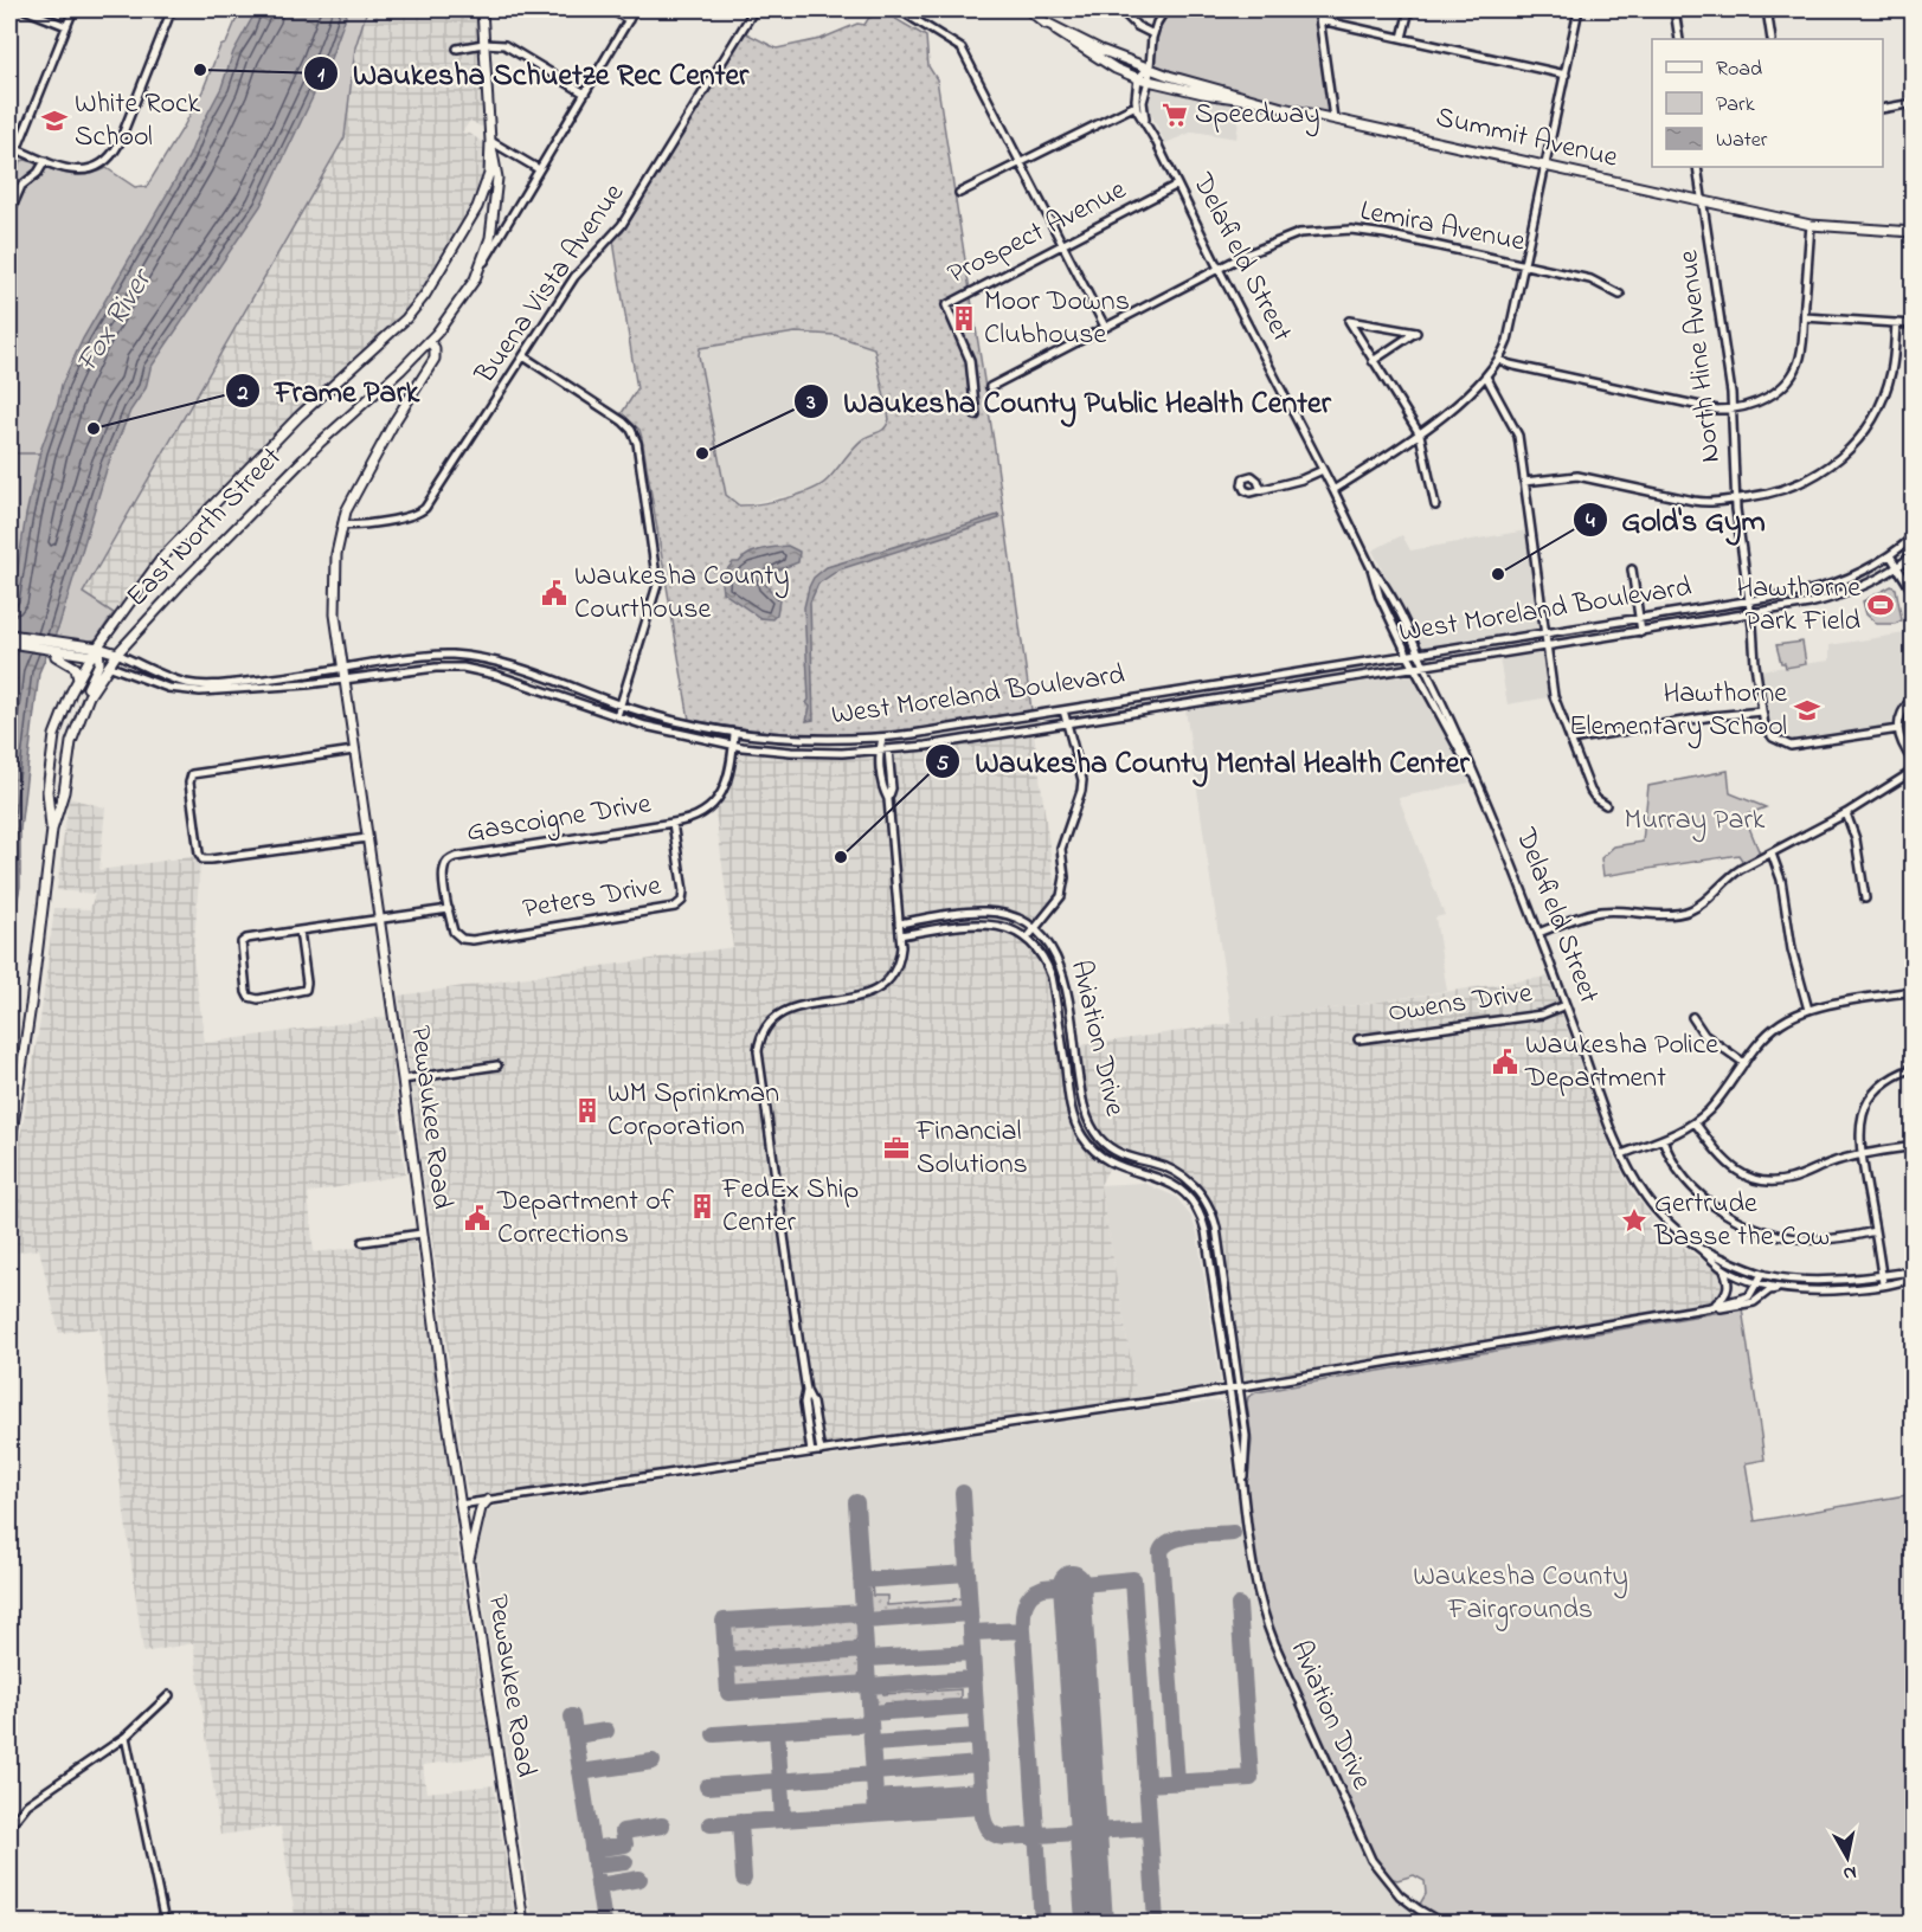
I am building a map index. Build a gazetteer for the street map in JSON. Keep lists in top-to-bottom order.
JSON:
{
  "streets": {
    "main road": [
      "Summit Avenue",
      "East North Street",
      "West Moreland Boulevard",
      "Pewaukee Road"
    ],
    "street": [
      "Lemira Avenue",
      "Prospect Avenue",
      "Delafield Street",
      "Buena Vista Avenue",
      "North Hine Avenue",
      "Gascoigne Drive",
      "Peters Drive",
      "Owens Drive",
      "Aviation Drive"
    ]
  },
  "crossings": [
    ["Summit Avenue", "Delafield Street"],
    ["Summit Avenue", "North Hine Avenue"],
    ["Lemira Avenue", "Delafield Street"],
    ["Prospect Avenue", "Delafield Street"],
    ["Delafield Street", "West Moreland Boulevard"],
    ["Delafield Street", "Owens Drive"],
    ["Buena Vista Avenue", "Pewaukee Road"],
    ["North Hine Avenue", "West Moreland Boulevard"],
    ["East North Street", "West Moreland Boulevard"],
    ["East North Street", "Pewaukee Road"],
    ["West Moreland Boulevard", "Gascoigne Drive"],
    ["West Moreland Boulevard", "Pewaukee Road"],
    ["Gascoigne Drive", "Peters Drive"]
  ],
  "water": ["Fox River"],
  "parks": ["Murray Park", "Waukesha County Fairgrounds"],
  "places": {
    "other": [
      "Waukesha Schuetze Rec Center",
      "Frame Park",
      "Waukesha County Public Health Center",
      "Gold's Gym",
      "Waukesha County Mental Health Center"
    ],
    "supermarket": ["Speedway"],
    "school or university": ["White Rock School", "Hawthorne Elementary School"],
    "building": ["Moor Downs Clubhouse", "WM Sprinkman Corporation", "FedEx Ship Center"],
    "public building": ["Waukesha County Courthouse", "Waukesha Police Department", "Department of Corrections"],
    "sports": ["Hawthorne Park Field"],
    "office": ["Financial Solutions"],
    "place": ["Gertrude Basse the Cow"]
  },
  "legend": ["Road", "Park", "Water"],
  "north": "bottom"
}
